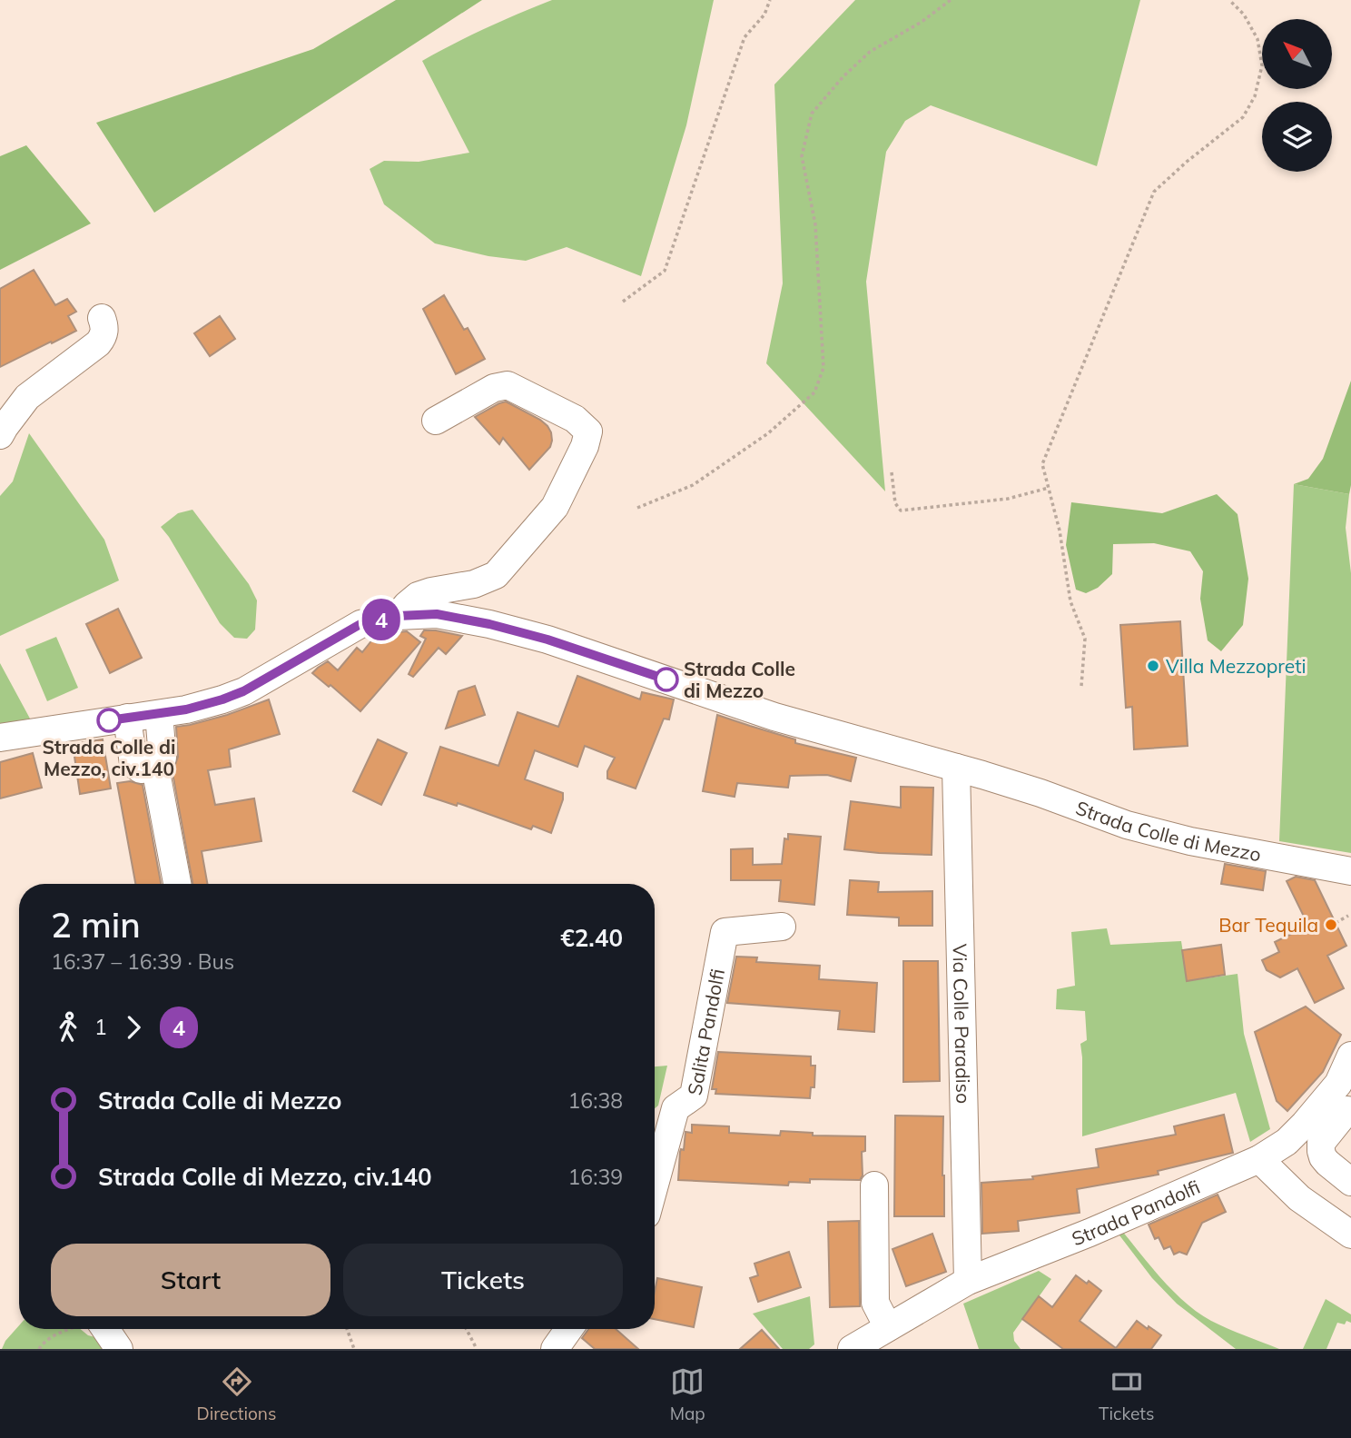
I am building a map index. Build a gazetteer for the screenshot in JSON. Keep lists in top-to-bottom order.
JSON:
{
  "streets": {
    "street": [
      "Strada Colle di Mezzo",
      "Via Colle Paradiso",
      "Salita Pandolfi",
      "Strada Pandolfi"
    ]
  },
  "crossings": [
    ["Strada Colle di Mezzo", "Via Colle Paradiso"],
    ["Via Colle Paradiso", "Strada Pandolfi"]
  ],
  "places": [
    "Villa Mezzopreti",
    "Strada Colle di Mezzo",
    "Strada Colle di Mezzo, civ.140",
    "Bar Tequila"
  ],
  "lines": ["bus line 4"],
  "north": "top left",
  "page": {
    "on_map": "4",
    "heading": ["2 min", "16:37 – 16:39 · Bus", "€2.40"],
    "legs": ["1", "4"],
    "list": [
      {
        "name": "Strada Colle di Mezzo",
        "value": "16:38"
      },
      {
        "name": "Strada Colle di Mezzo, civ.140",
        "value": "16:39"
      }
    ],
    "buttons": ["Start", "Tickets"],
    "tabs": ["Directions", "Map", "Tickets"]
  }
}
